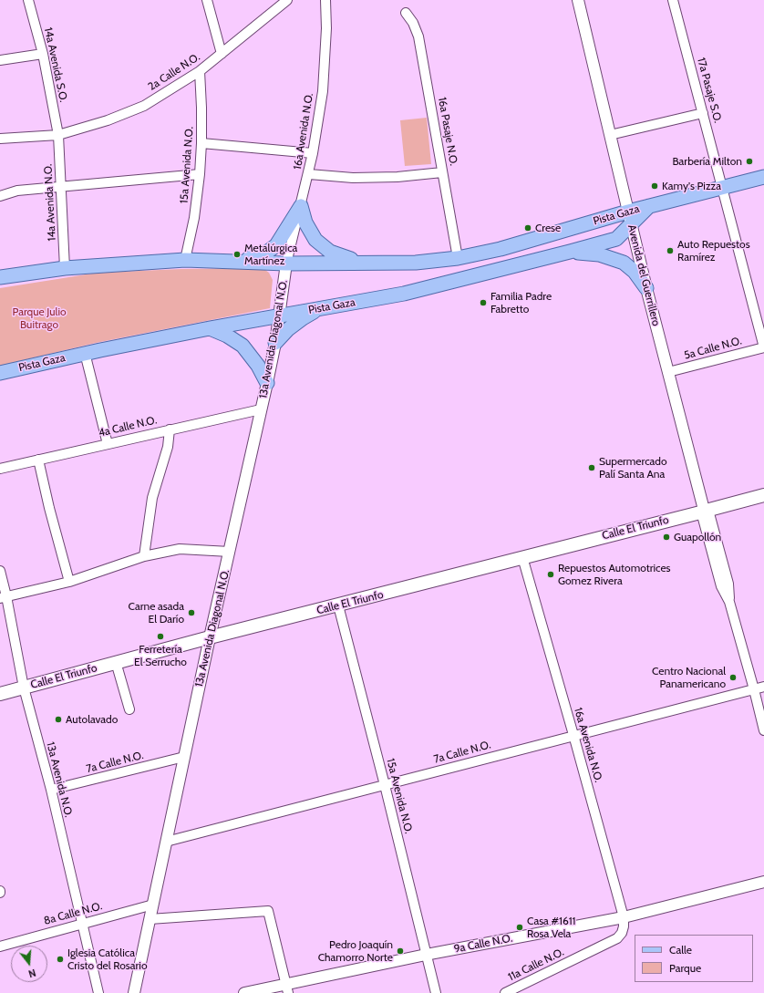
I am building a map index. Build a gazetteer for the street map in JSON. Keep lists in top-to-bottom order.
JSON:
{
  "streets": {
    "main road": ["Pista Gaza", "Calle El Triunfo"],
    "street": [
      "14a Avenida S.O.",
      "2a Calle N.O.",
      "17a Pasaje S.O.",
      "16a Avenida N.O.",
      "16a Pasaje N.O.",
      "15a Avenida N.O.",
      "14a Avenida N.O.",
      "Avenida del Guerrillero",
      "13a Avenida Diagonal N.O.",
      "5a Calle N.O.",
      "4a Calle N.O.",
      "7a Calle N.O.",
      "13a Avenida N.O.",
      "8a Calle N.O.",
      "9a Calle N.O.",
      "11a Calle N.O."
    ]
  },
  "crossings": [
    ["14a Avenida S.O.", "2a Calle N.O."],
    ["14a Avenida S.O.", "14a Avenida N.O."],
    ["2a Calle N.O.", "15a Avenida N.O."],
    ["2a Calle N.O.", "14a Avenida N.O."],
    ["17a Pasaje S.O.", "5a Calle N.O."],
    ["16a Avenida N.O.", "Pista Gaza"],
    ["16a Avenida N.O.", "13a Avenida Diagonal N.O."],
    ["16a Avenida N.O.", "Calle El Triunfo"],
    ["16a Avenida N.O.", "7a Calle N.O."],
    ["16a Avenida N.O.", "9a Calle N.O."],
    ["16a Avenida N.O.", "11a Calle N.O."],
    ["16a Pasaje N.O.", "Pista Gaza"],
    ["15a Avenida N.O.", "Pista Gaza"],
    ["15a Avenida N.O.", "Calle El Triunfo"],
    ["15a Avenida N.O.", "7a Calle N.O."],
    ["15a Avenida N.O.", "9a Calle N.O."],
    ["14a Avenida N.O.", "Pista Gaza"],
    ["Pista Gaza", "Avenida del Guerrillero"],
    ["Pista Gaza", "13a Avenida Diagonal N.O."],
    ["Avenida del Guerrillero", "5a Calle N.O."],
    ["Avenida del Guerrillero", "Calle El Triunfo"],
    ["Avenida del Guerrillero", "7a Calle N.O."],
    ["13a Avenida Diagonal N.O.", "4a Calle N.O."],
    ["13a Avenida Diagonal N.O.", "Calle El Triunfo"],
    ["13a Avenida Diagonal N.O.", "7a Calle N.O."],
    ["13a Avenida Diagonal N.O.", "8a Calle N.O."],
    ["Calle El Triunfo", "13a Avenida N.O."],
    ["7a Calle N.O.", "13a Avenida N.O."],
    ["13a Avenida N.O.", "8a Calle N.O."]
  ],
  "parks": ["Parque Julio Buitrago"],
  "places": [
    "Barbería Milton",
    "Kamy's Pizza",
    "Crese",
    "Auto Repuestos Ramírez",
    "Metalúrgica Martínez",
    "Familia Padre Fabretto",
    "Supermercado Palí Santa Ana",
    "Guapollón",
    "Repuestos Automotrices Gomez Rivera",
    "Carne asada El Darío",
    "Ferretería El Serrucho",
    "Centro Nacional Panamericano",
    "Autolavado",
    "Casa #1611 Rosa Vela",
    "Pedro Joaquín Chamorro Norte",
    "Iglesia Católica Cristo del Rosario"
  ],
  "legend": ["Calle", "Parque"],
  "north": "bottom"
}
